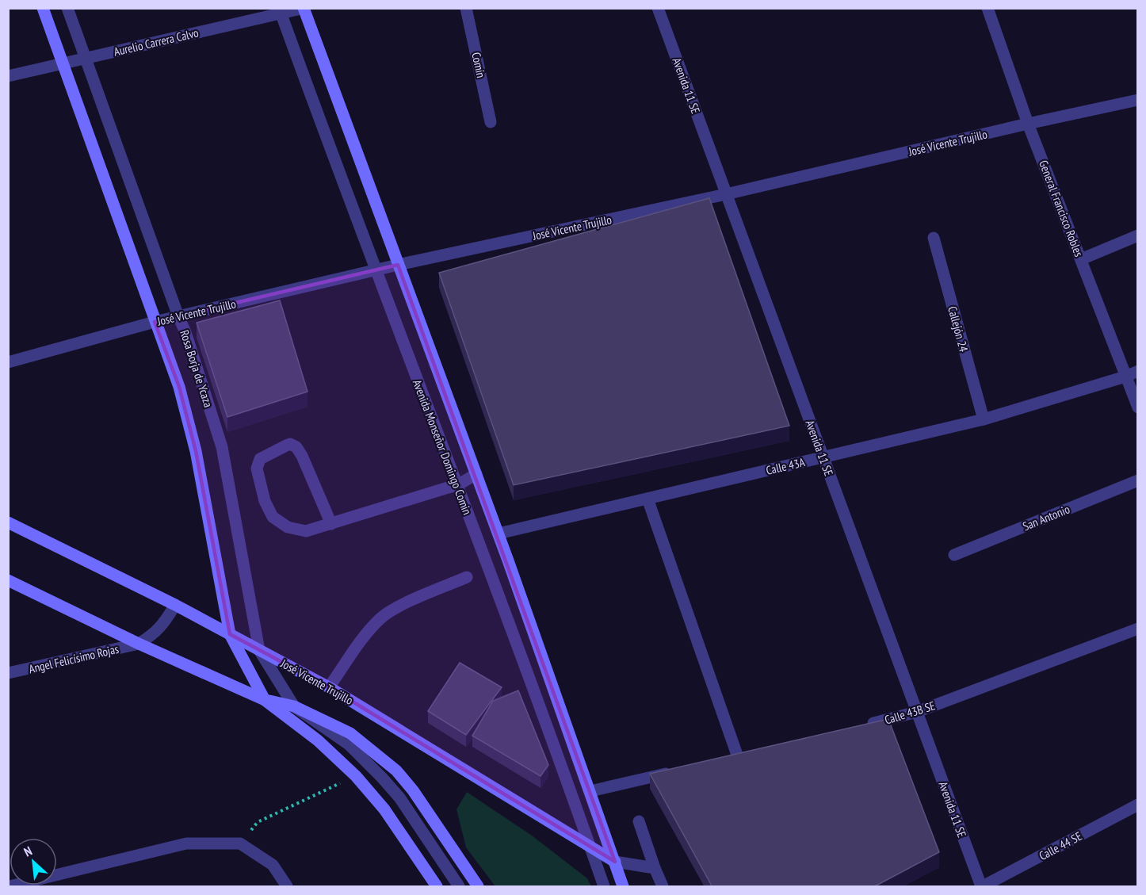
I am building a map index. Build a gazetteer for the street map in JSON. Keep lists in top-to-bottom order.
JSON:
{
  "streets": {
    "main road": ["José Vicente Trujillo", "Rosa Borja de Ycaza", "Avenida Monseñor Domingo Comin"],
    "street": [
      "Aurelio Carrera Calvo",
      "Comín",
      "Avenida 11 SE",
      "General Francisco Robles",
      "Callejón 24",
      "Calle 43A",
      "San Antonio",
      "Angel Felicísimo Rojas",
      "Calle 43B SE",
      "Calle 44 SE"
    ]
  },
  "crossings": [
    ["Aurelio Carrera Calvo", "Rosa Borja de Ycaza"],
    ["Aurelio Carrera Calvo", "Avenida Monseñor Domingo Comin"],
    ["Avenida 11 SE", "José Vicente Trujillo"],
    ["Avenida 11 SE", "Calle 43A"],
    ["Avenida 11 SE", "Calle 43B SE"],
    ["Avenida 11 SE", "Calle 44 SE"],
    ["José Vicente Trujillo", "General Francisco Robles"],
    ["José Vicente Trujillo", "Rosa Borja de Ycaza"],
    ["José Vicente Trujillo", "Avenida Monseñor Domingo Comin"],
    ["General Francisco Robles", "Calle 43A"],
    ["Callejón 24", "Calle 43A"],
    ["Avenida Monseñor Domingo Comin", "Calle 43A"]
  ],
  "north": "top left"
}
